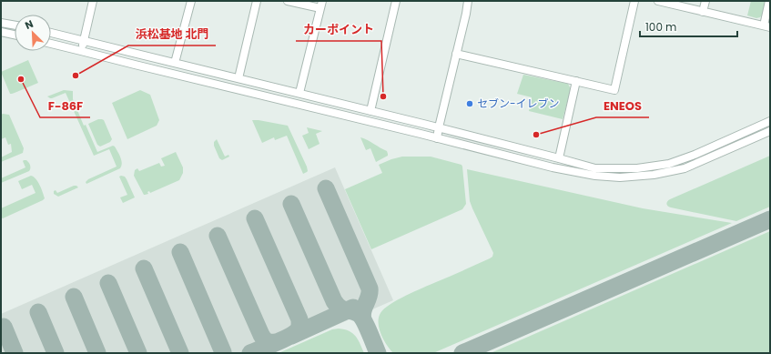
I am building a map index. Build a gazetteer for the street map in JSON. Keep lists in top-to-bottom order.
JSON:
{
  "places": [
    "浜松基地 北門",
    "F-86F",
    "カーポイント",
    "セブン-イレブン",
    "ENEOS"
  ],
  "scale_bar": "100 m",
  "north": "top left"
}
